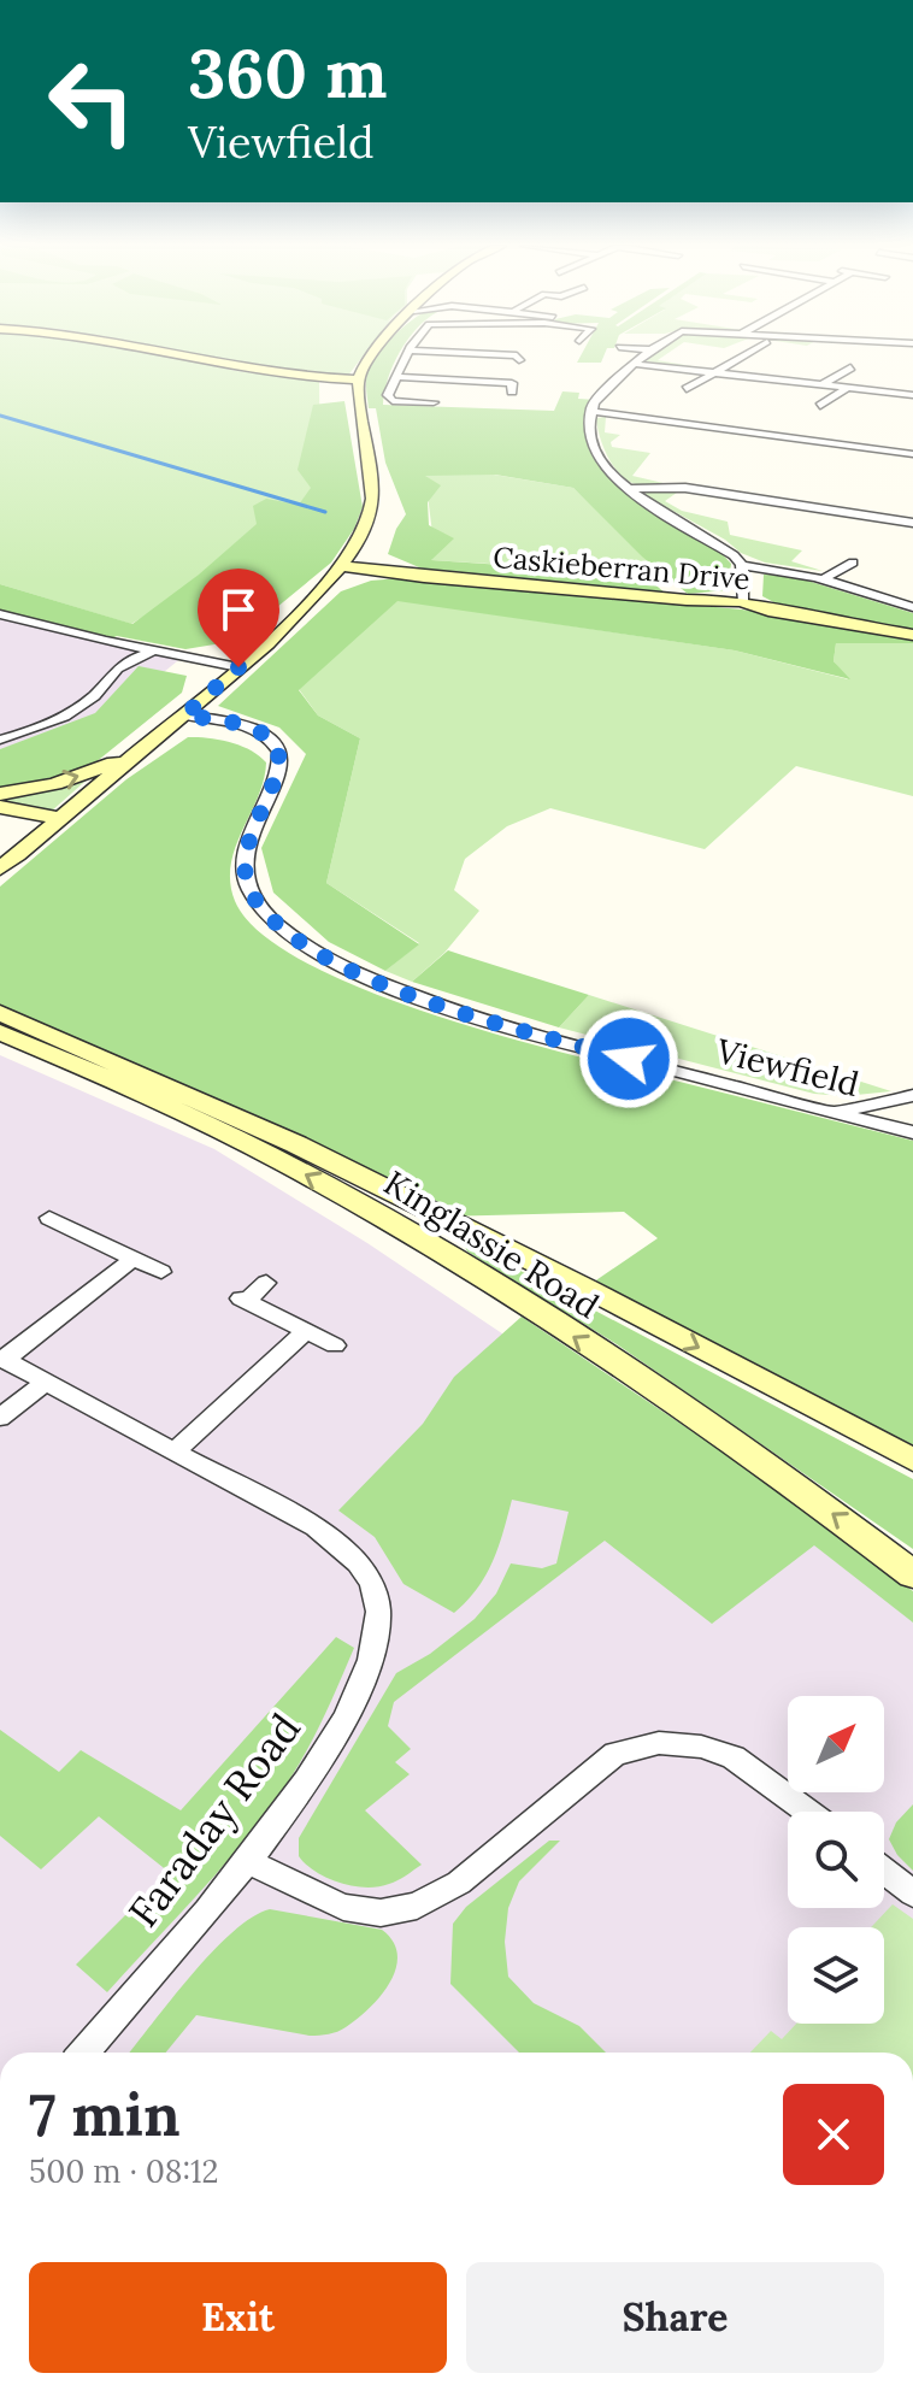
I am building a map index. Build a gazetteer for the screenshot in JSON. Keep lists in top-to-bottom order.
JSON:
{
  "streets": {
    "street": [
      "Caskieberran Drive",
      "Viewfield",
      "Kinglassie Road",
      "Faraday Road"
    ]
  },
  "north": "top right",
  "page": {
    "turn": ["360 m", "Viewfield"],
    "heading": ["7 min", "500 m · 08:12"],
    "buttons": ["Exit", "Share"]
  }
}
